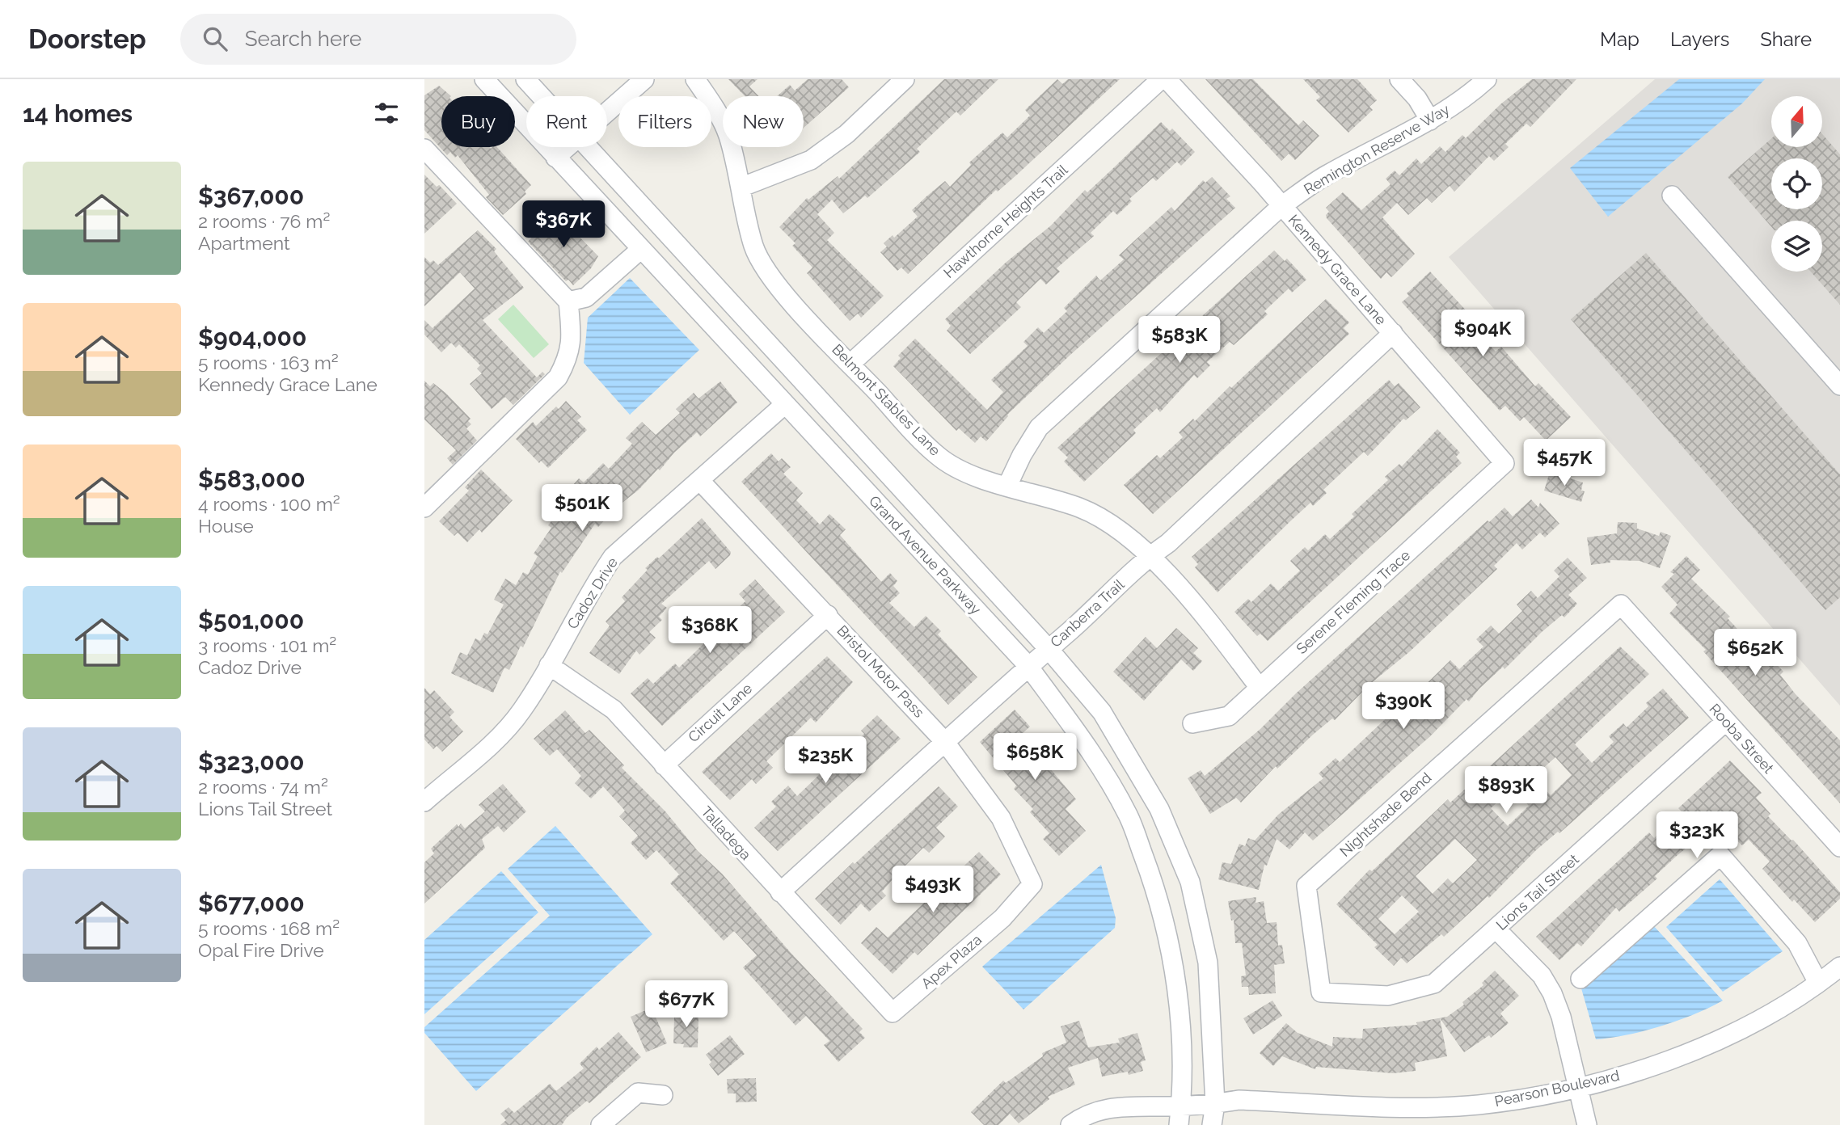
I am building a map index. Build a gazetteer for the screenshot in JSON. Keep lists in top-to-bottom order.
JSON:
{
  "streets": {
    "street": [
      "Remington Reserve Way",
      "Hawthorne Heights Trail",
      "Kennedy Grace Lane",
      "Belmont Stables Lane",
      "Grand Avenue Parkway",
      "Cadoz Drive",
      "Serene Fleming Trace",
      "Canberra Trail",
      "Bristol Motor Pass",
      "Circuit Lane",
      "Rooba Street",
      "Nightshade Bend",
      "Talladega",
      "Lions Tail Street",
      "Apex Plaza",
      "Pearson Boulevard"
    ]
  },
  "crossings": [
    ["Remington Reserve Way", "Kennedy Grace Lane"],
    ["Remington Reserve Way", "Belmont Stables Lane"],
    ["Hawthorne Heights Trail", "Belmont Stables Lane"],
    ["Kennedy Grace Lane", "Serene Fleming Trace"],
    ["Kennedy Grace Lane", "Canberra Trail"],
    ["Belmont Stables Lane", "Serene Fleming Trace"],
    ["Belmont Stables Lane", "Canberra Trail"],
    ["Grand Avenue Parkway", "Cadoz Drive"],
    ["Grand Avenue Parkway", "Canberra Trail"],
    ["Grand Avenue Parkway", "Pearson Boulevard"],
    ["Cadoz Drive", "Bristol Motor Pass"],
    ["Cadoz Drive", "Talladega"],
    ["Canberra Trail", "Bristol Motor Pass"],
    ["Canberra Trail", "Talladega"],
    ["Bristol Motor Pass", "Circuit Lane"],
    ["Bristol Motor Pass", "Apex Plaza"],
    ["Circuit Lane", "Talladega"],
    ["Rooba Street", "Nightshade Bend"],
    ["Rooba Street", "Lions Tail Street"],
    ["Nightshade Bend", "Lions Tail Street"],
    ["Talladega", "Apex Plaza"]
  ],
  "north": "top",
  "page": {
    "header": "Doorstep",
    "search": "Search here",
    "nav": ["Map", "Layers", "Share"],
    "heading": "14 homes",
    "chip": [
      "Buy",
      "Rent",
      "Filters",
      "New"
    ],
    "list": [
      {
        "name": "$367,000",
        "note": "2 rooms · 76 m² · Apartment"
      },
      {
        "name": "$904,000",
        "note": "5 rooms · 163 m² · Kennedy Grace Lane"
      },
      {
        "name": "$583,000",
        "note": "4 rooms · 100 m² · House"
      },
      {
        "name": "$501,000",
        "note": "3 rooms · 101 m² · Cadoz Drive"
      },
      {
        "name": "$323,000",
        "note": "2 rooms · 74 m² · Lions Tail Street"
      },
      {
        "name": "$677,000",
        "note": "5 rooms · 168 m² · Opal Fire Drive"
      }
    ],
    "price": [
      "$367K",
      "$904K",
      "$583K",
      "$457K",
      "$501K",
      "$368K",
      "$652K",
      "$390K",
      "$658K",
      "$235K",
      "$893K",
      "$323K",
      "$493K",
      "$677K"
    ]
  }
}
